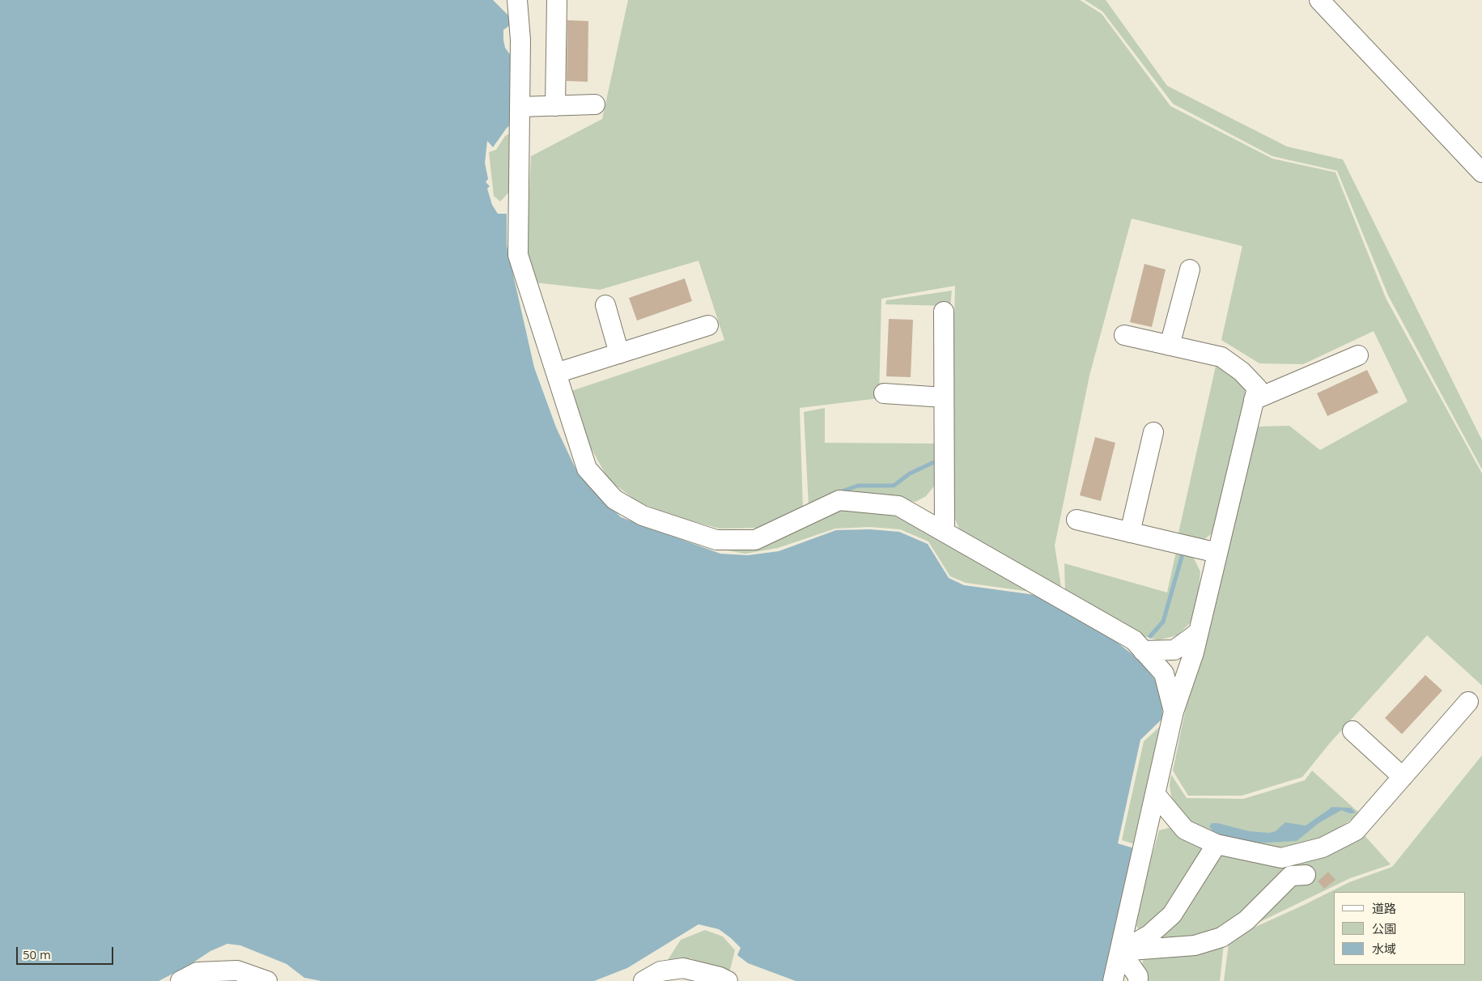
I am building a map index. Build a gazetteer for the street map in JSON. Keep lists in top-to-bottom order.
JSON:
{
  "legend": ["道路", "公園", "水域"],
  "scale_bar": "50 m"
}
